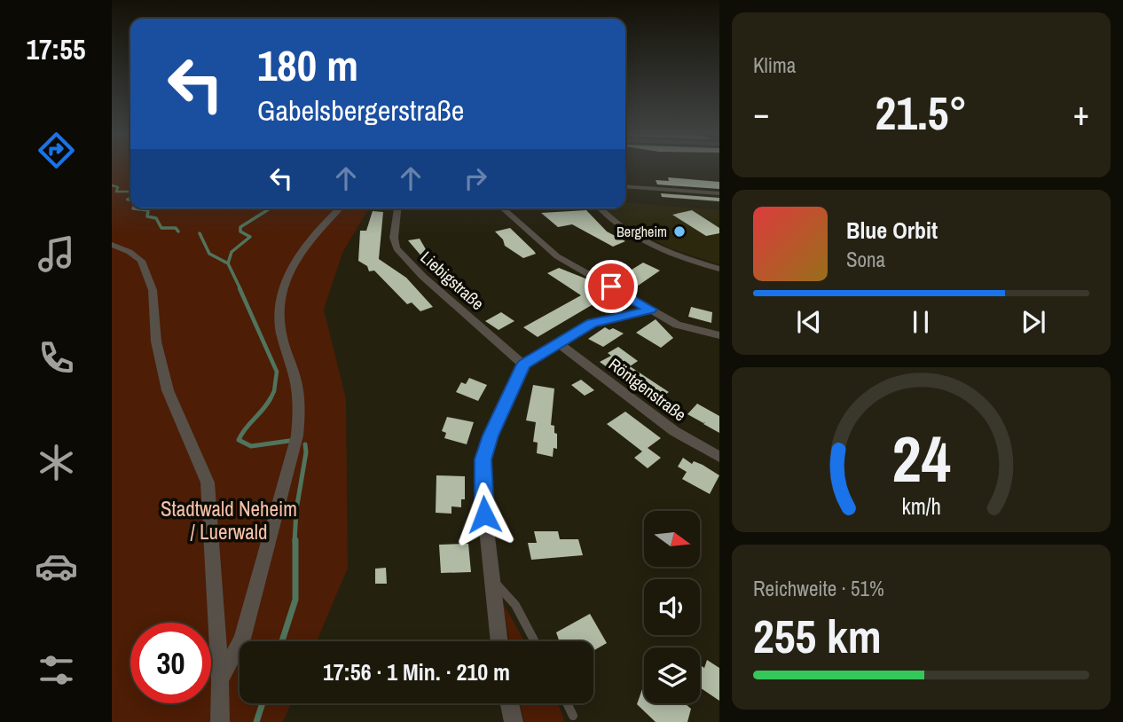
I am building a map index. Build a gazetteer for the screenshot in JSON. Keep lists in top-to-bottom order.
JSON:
{
  "streets": {
    "street": ["Liebigstraße", "Röntgenstraße"]
  },
  "parks": ["Stadtwald Neheim / Luerwald"],
  "places": ["Bergheim"],
  "north": "right",
  "page": {
    "tabs": "17:55",
    "tile": [
      "Klima",
      ["Reichweite · 51%", "255 km"]
    ],
    "turn": ["180 m", "Gabelsbergerstraße"],
    "heat": ["−", "21.5°", "+"],
    "song": ["Blue Orbit", "Sona"],
    "limit": "30",
    "trip": "17:56 · 1 Min. · 210 m",
    "gauge": ["24", "km/h"]
  }
}
